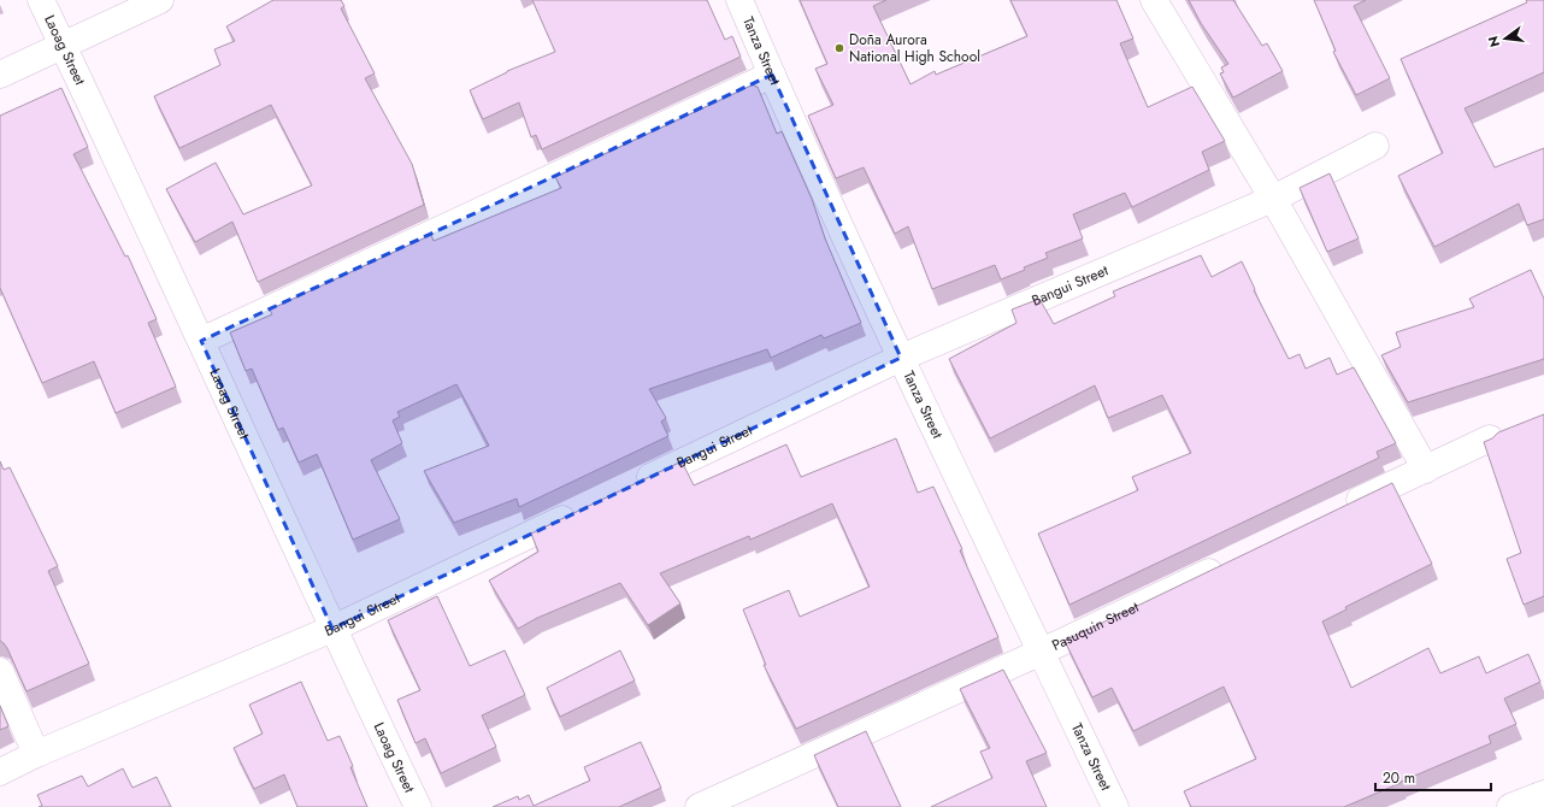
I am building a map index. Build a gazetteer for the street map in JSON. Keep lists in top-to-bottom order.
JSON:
{
  "streets": {
    "main road": [
      "Laoag Street",
      "Tanza Street",
      "Bangui Street",
      "Pasuquin Street"
    ]
  },
  "crossings": [
    ["Laoag Street", "Bangui Street"],
    ["Tanza Street", "Bangui Street"],
    ["Tanza Street", "Pasuquin Street"]
  ],
  "places": ["Doña Aurora National High School"],
  "scale_bar": "20 m",
  "north": "left"
}
